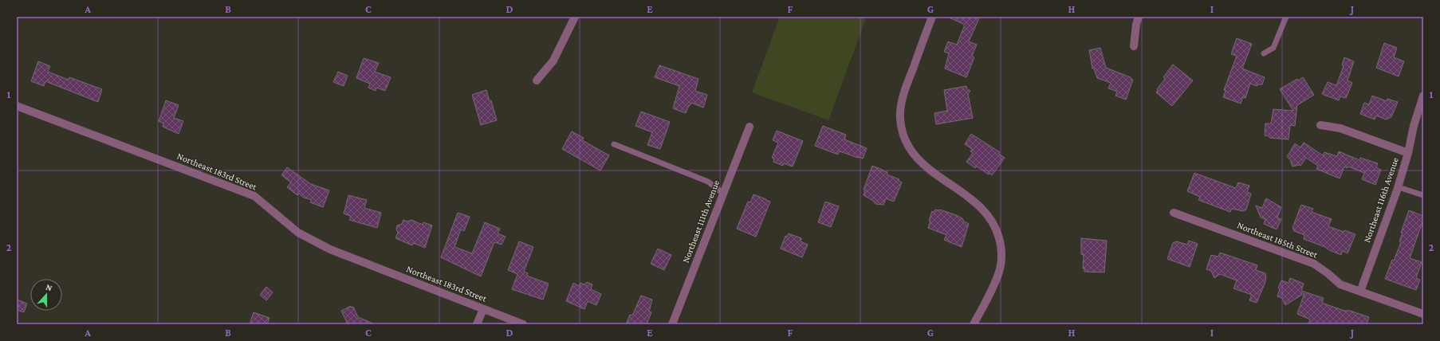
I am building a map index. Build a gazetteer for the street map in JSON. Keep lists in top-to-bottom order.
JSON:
{
  "streets": {
    "street": [
      "Northeast 183rd Street",
      "Northeast 116th Avenue",
      "Northeast 111th Avenue",
      "Northeast 185th Street"
    ]
  },
  "crossings": [
    ["Northeast 116th Avenue", "Northeast 185th Street"]
  ],
  "north": "top",
  "grid": {
    "columns": [
      "A",
      "B",
      "C",
      "D",
      "E",
      "F",
      "G",
      "H",
      "I",
      "J"
    ],
    "rows": ["1", "2"]
  }
}
